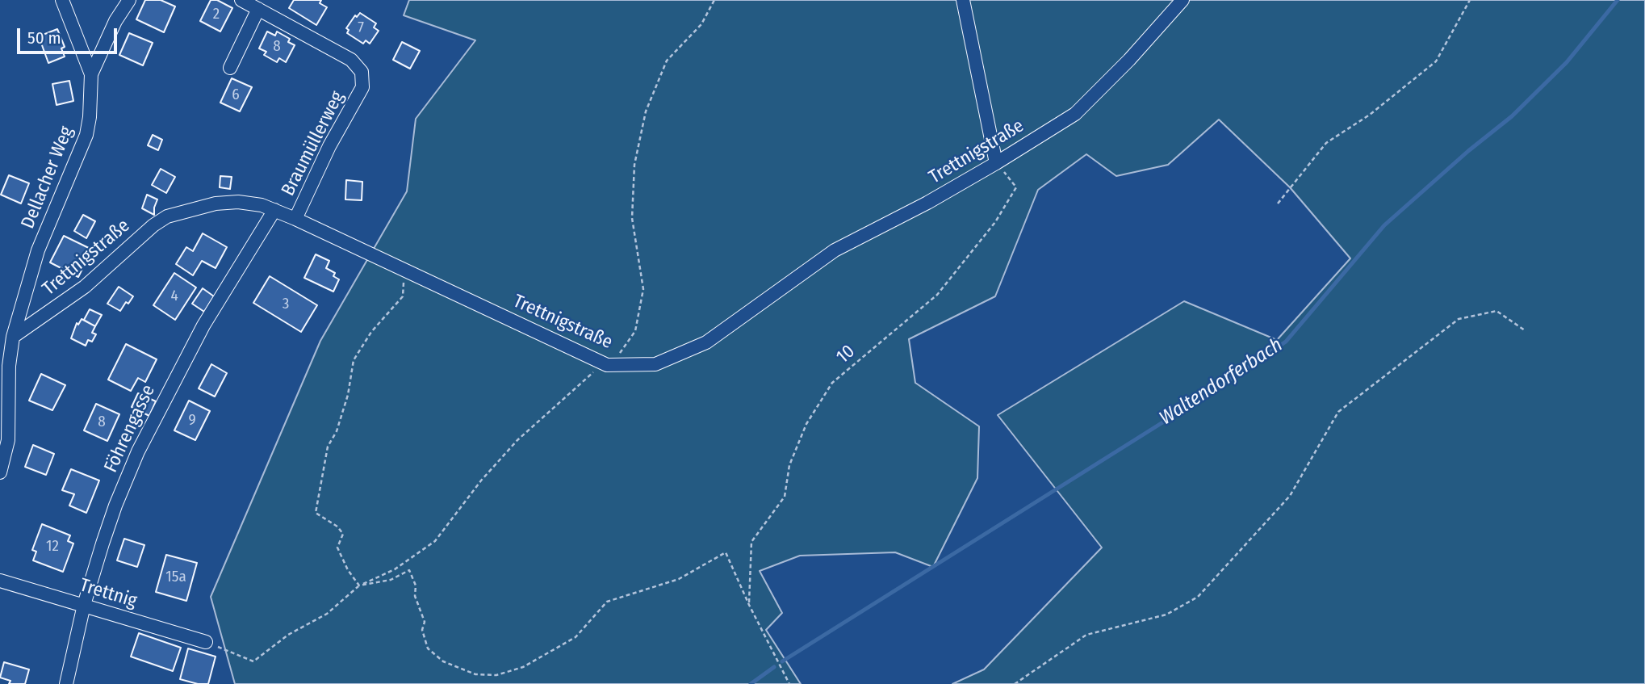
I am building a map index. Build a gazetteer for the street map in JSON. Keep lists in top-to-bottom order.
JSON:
{
  "streets": {
    "street": [
      "Braumüllerweg",
      "Trettnigstraße",
      "Dellacher Weg",
      "Föhrengasse",
      "Trettnig"
    ],
    "path": ["10"]
  },
  "crossings": [
    ["Braumüllerweg", "Trettnigstraße"],
    ["Trettnigstraße", "Dellacher Weg"],
    ["Trettnigstraße", "10"],
    ["Trettnigstraße", "Föhrengasse"],
    ["Föhrengasse", "Trettnig"]
  ],
  "water": ["Waltendorferbach"],
  "house_numbers": [
    "2",
    "7",
    "8",
    "6",
    "4",
    "3",
    "9",
    "8",
    "12",
    "15a"
  ],
  "scale_bar": "50 m"
}
